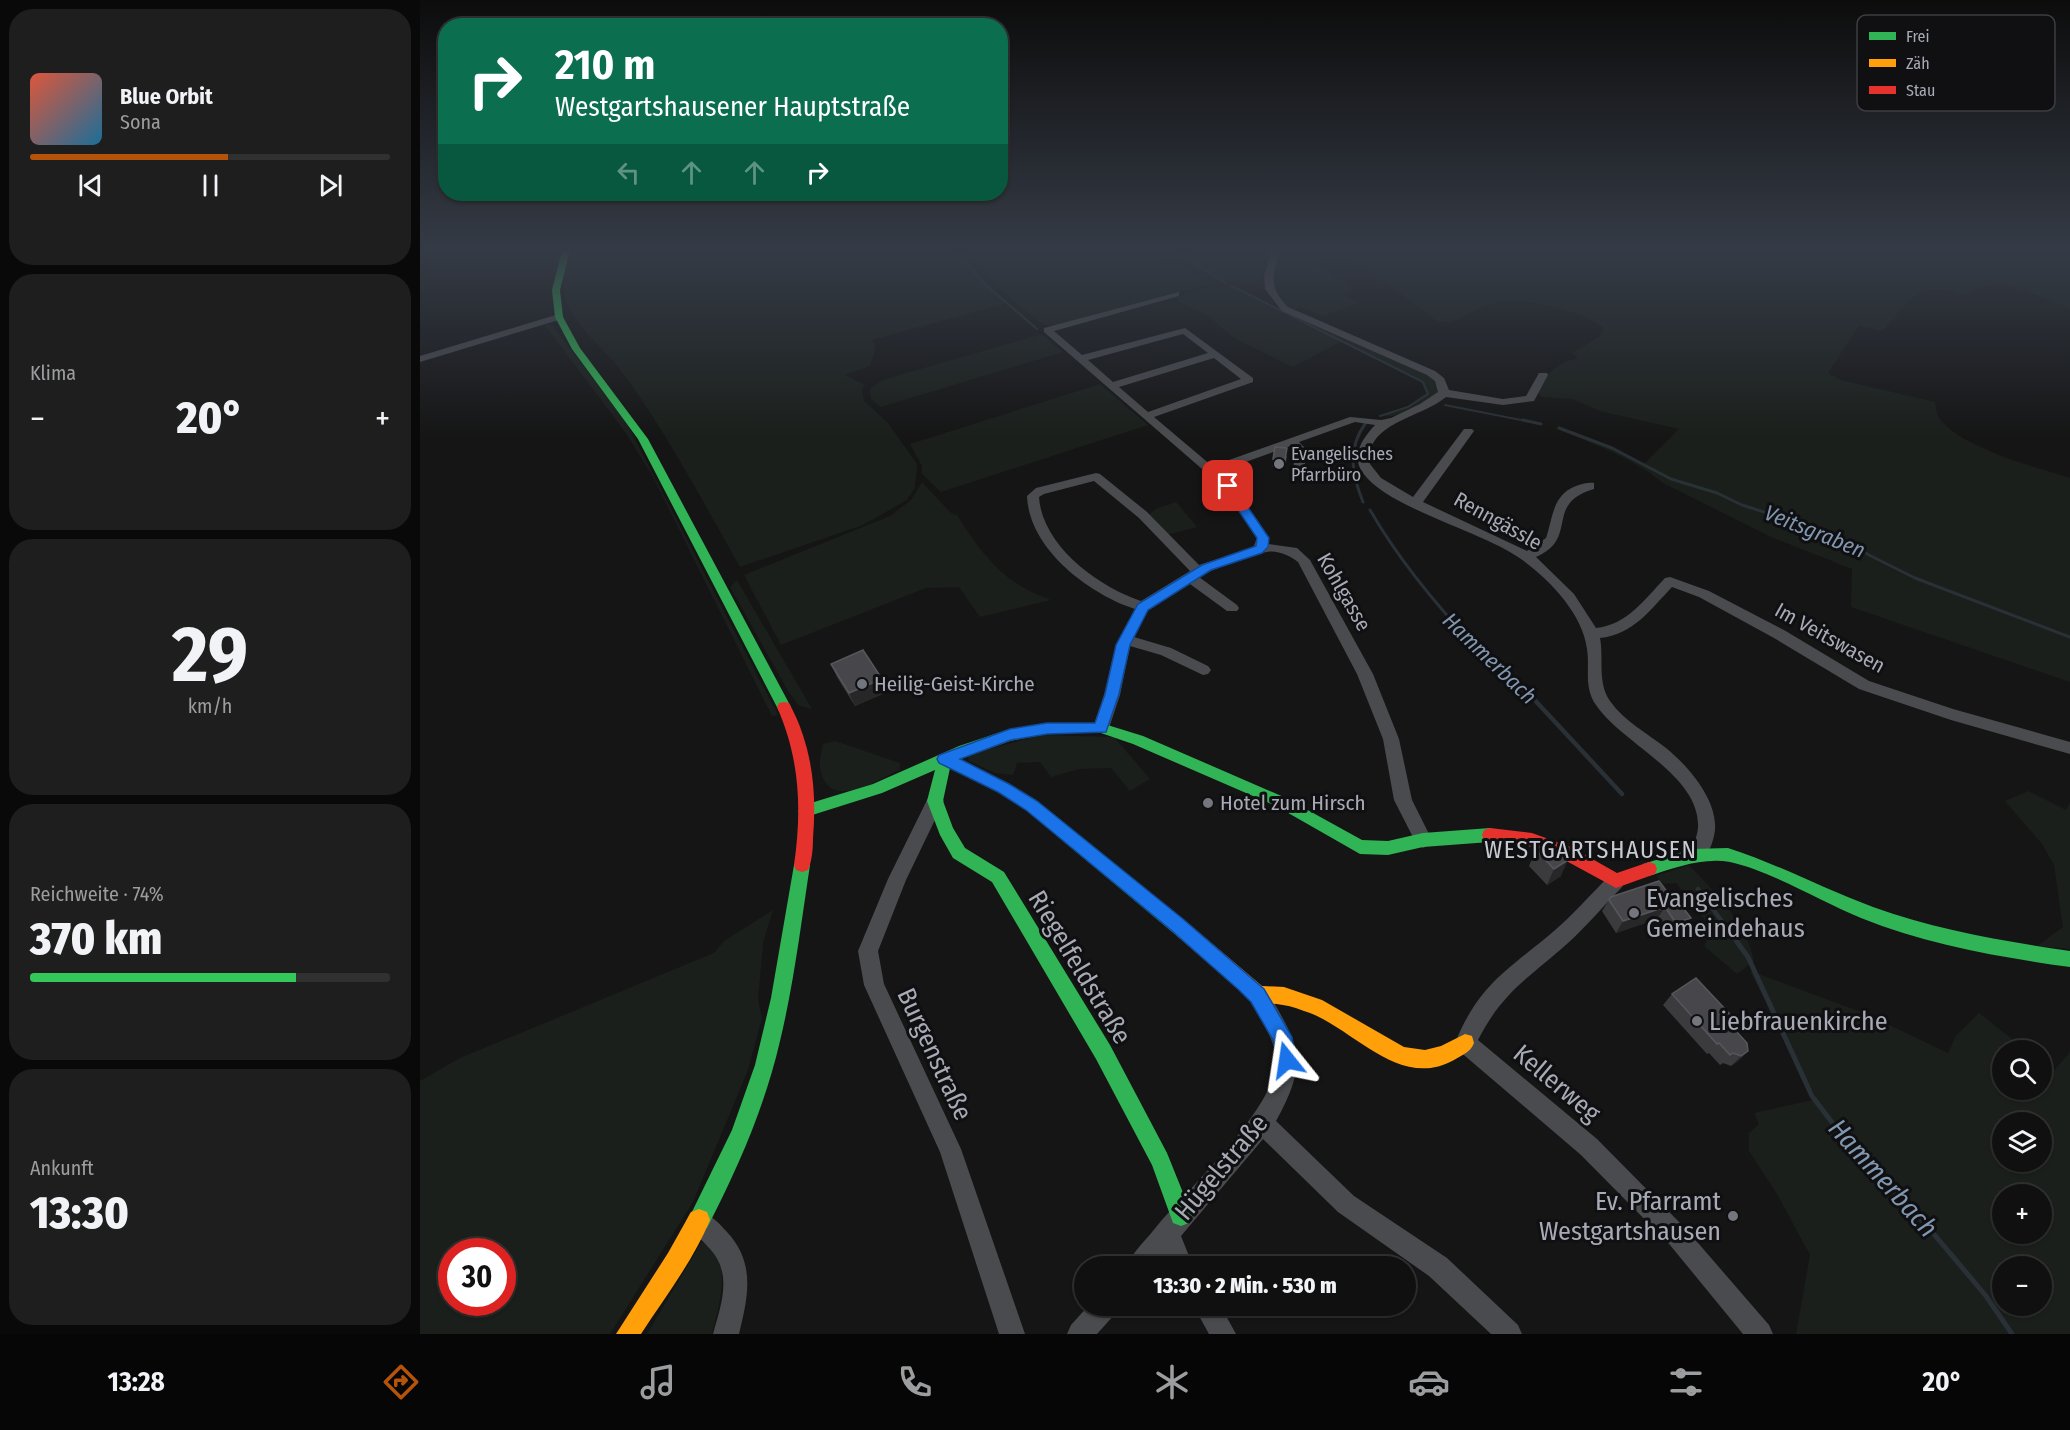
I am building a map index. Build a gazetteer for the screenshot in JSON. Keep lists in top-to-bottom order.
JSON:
{
  "streets": {
    "street": [
      "Renngässle",
      "Kohlgasse",
      "Im Veitswasen",
      "Riegelfeldstraße",
      "Burgenstraße",
      "Kellerweg",
      "Hügelstraße"
    ]
  },
  "crossings": [
    ["Renngässle", "Im Veitswasen"],
    ["Riegelfeldstraße", "Burgenstraße"],
    ["Riegelfeldstraße", "Hügelstraße"]
  ],
  "districts": ["WESTGARTSHAUSEN"],
  "water": ["Veitsgraben", "Hammerbach"],
  "places": [
    "Evangelisches Pfarrbüro",
    "Heilig-Geist-Kirche",
    "Hotel zum Hirsch",
    "Evangelisches Gemeindehaus",
    "Liebfrauenkirche",
    "Ev. Pfarramt Westgartshausen"
  ],
  "legend": ["Frei", "Zäh", "Stau"],
  "page": {
    "turn": ["210 m", "Westgartshausener Hauptstraße"],
    "song": ["Blue Orbit", "Sona"],
    "tile": [
      "Klima",
      ["29", "km/h"],
      ["Reichweite · 74%", "370 km"],
      ["Ankunft", "13:30"]
    ],
    "heat": ["−", "20°", "+"],
    "map_buttons": ["+", "−"],
    "limit": "30",
    "trip": "13:30 · 2 Min. · 530 m",
    "tabs": ["13:28", "20°"]
  }
}
